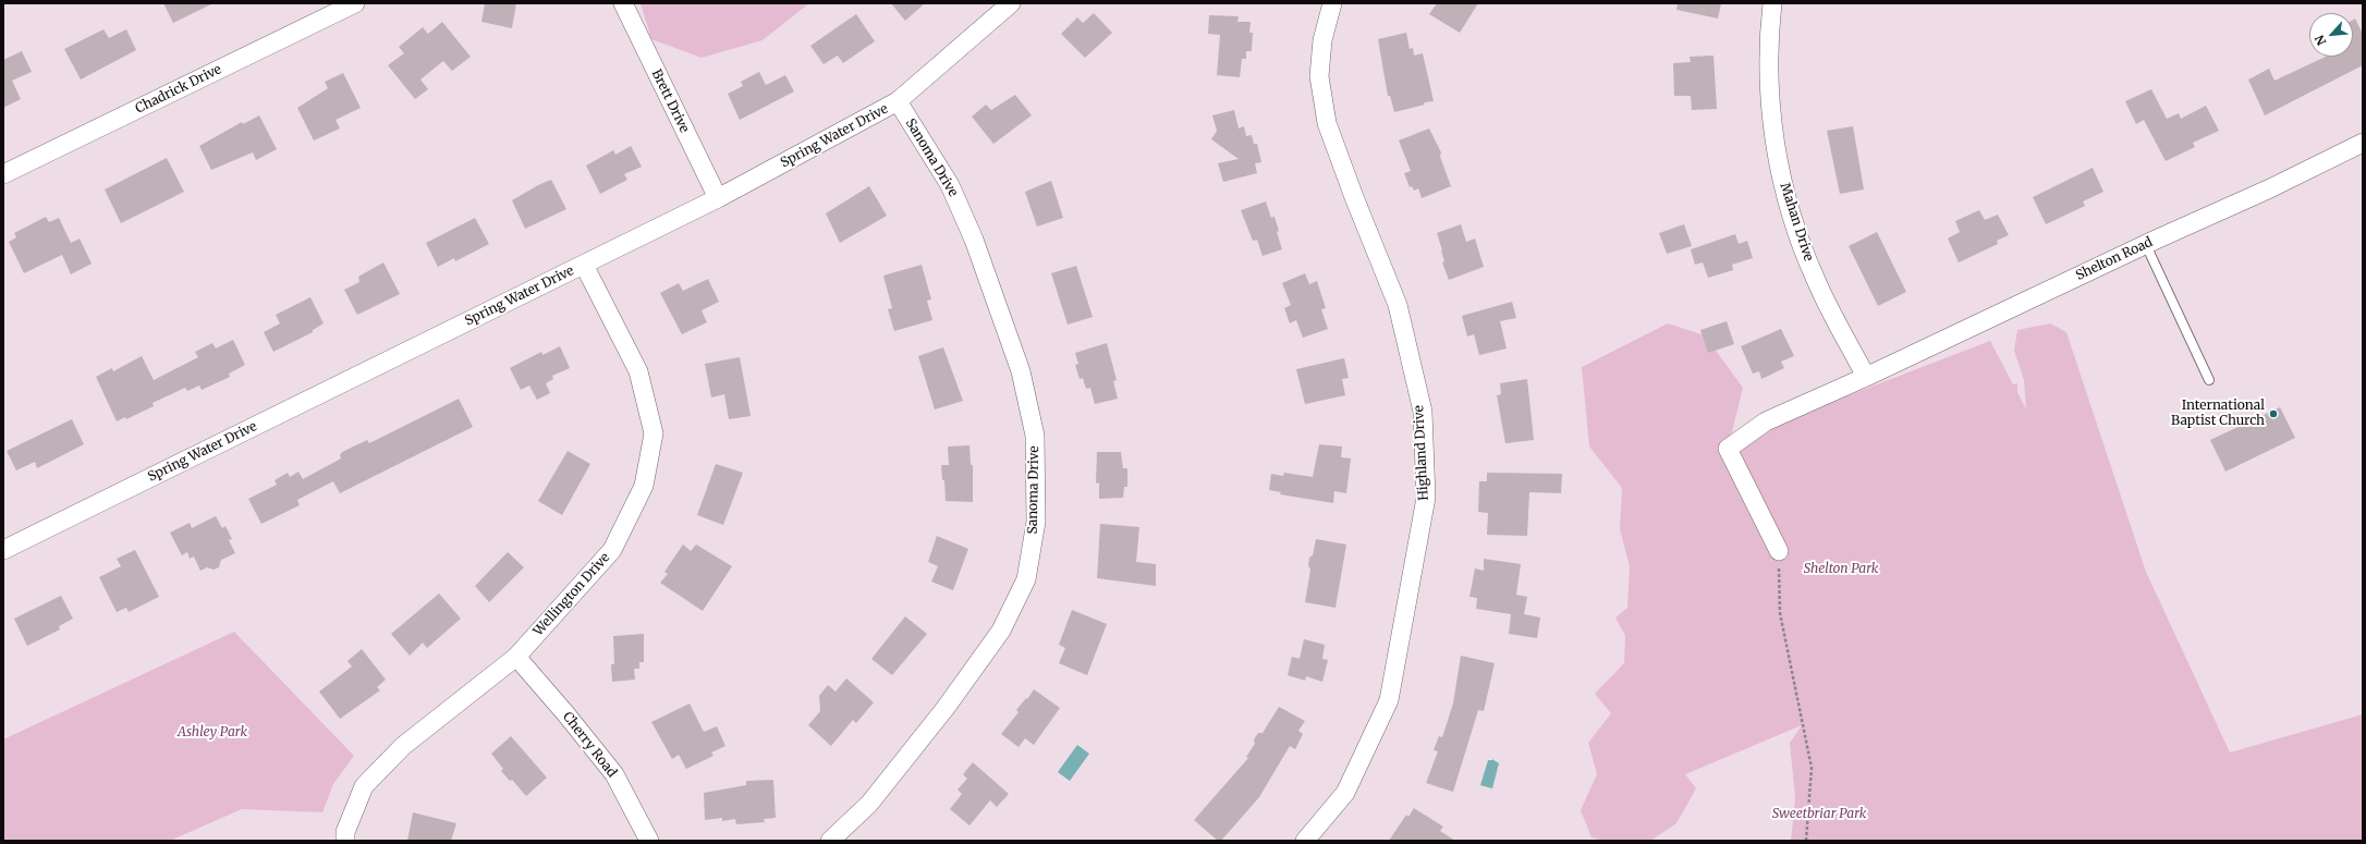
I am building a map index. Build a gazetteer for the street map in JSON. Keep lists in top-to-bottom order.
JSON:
{
  "streets": {
    "street": [
      "Chadrick Drive",
      "Brett Drive",
      "Spring Water Drive",
      "Sanoma Drive",
      "Mahan Drive",
      "Shelton Road",
      "Highland Drive",
      "Wellington Drive",
      "Cherry Road"
    ]
  },
  "crossings": [
    ["Brett Drive", "Spring Water Drive"],
    ["Spring Water Drive", "Sanoma Drive"],
    ["Spring Water Drive", "Wellington Drive"],
    ["Mahan Drive", "Shelton Road"],
    ["Wellington Drive", "Cherry Road"]
  ],
  "parks": ["Shelton Park", "Ashley Park", "Sweetbriar Park"],
  "places": ["International Baptist Church"],
  "north": "bottom left"
}
